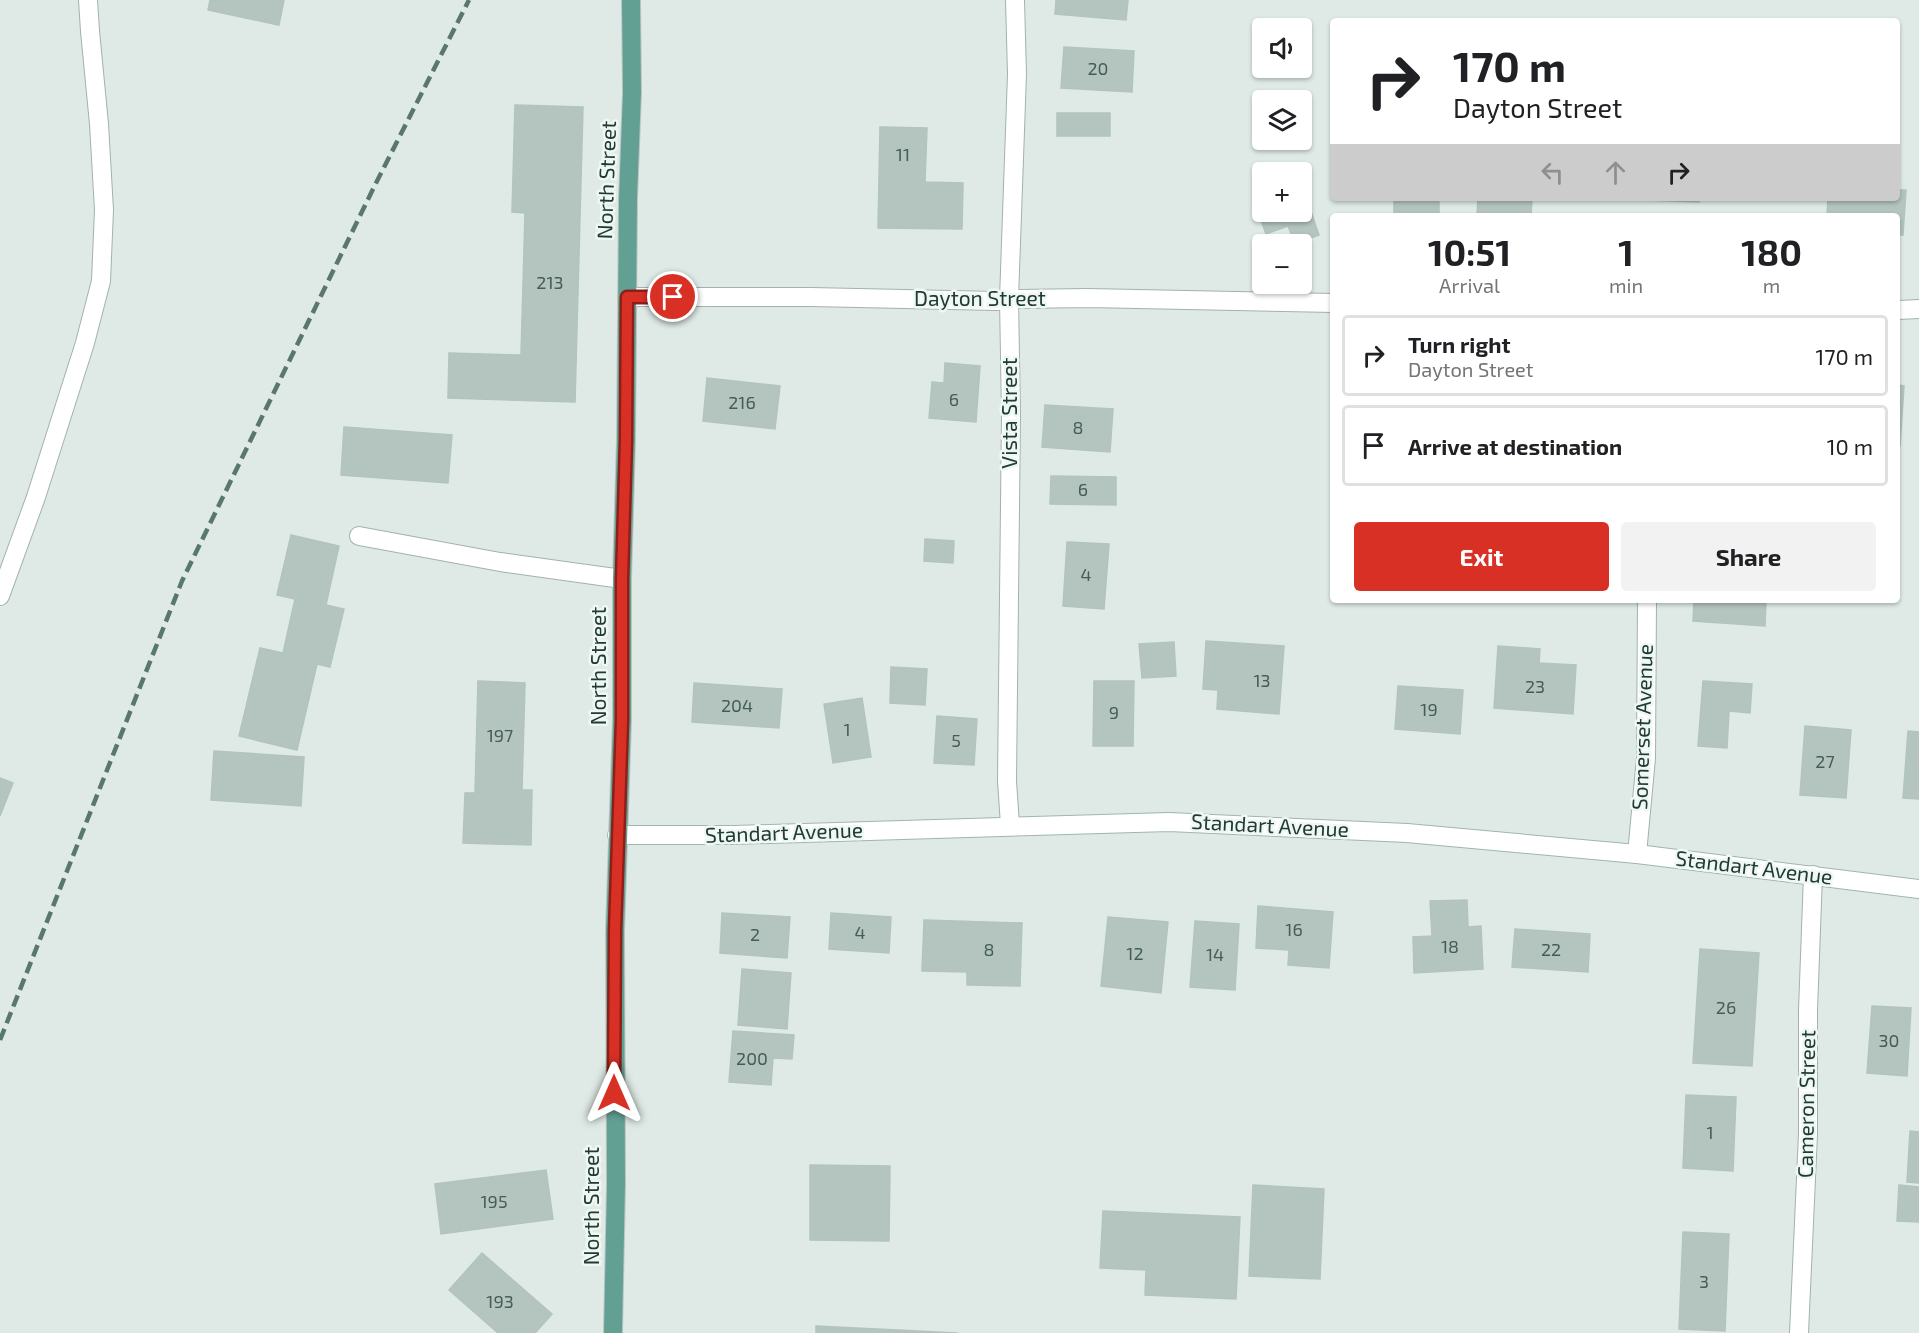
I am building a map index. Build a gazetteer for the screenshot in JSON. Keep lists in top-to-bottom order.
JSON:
{
  "streets": {
    "main road": ["North Street"],
    "street": [
      "Dayton Street",
      "Vista Street",
      "Somerset Avenue",
      "Standart Avenue",
      "Cameron Street"
    ]
  },
  "crossings": [
    ["North Street", "Dayton Street"],
    ["North Street", "Standart Avenue"],
    ["Dayton Street", "Vista Street"],
    ["Vista Street", "Standart Avenue"],
    ["Somerset Avenue", "Standart Avenue"],
    ["Standart Avenue", "Cameron Street"]
  ],
  "house_numbers": [
    "20",
    "11",
    "213",
    "6",
    "216",
    "8",
    "6",
    "4",
    "13",
    "23",
    "204",
    "19",
    "9",
    "1",
    "197",
    "5",
    "27",
    "16",
    "4",
    "2",
    "18",
    "8",
    "22",
    "12",
    "14",
    "26",
    "30",
    "200",
    "1",
    "195",
    "3",
    "193"
  ],
  "page": {
    "map_buttons": ["+", "−"],
    "turn": ["170 m", "Dayton Street"],
    "eta": [
      "10:51",
      "Arrival",
      "1",
      "min",
      "180",
      "m"
    ],
    "list": [
      {
        "name": "Turn right",
        "note": "Dayton Street",
        "value": "170 m"
      },
      {
        "name": "Arrive at destination",
        "value": "10 m"
      }
    ],
    "buttons": ["Exit", "Share"]
  }
}
